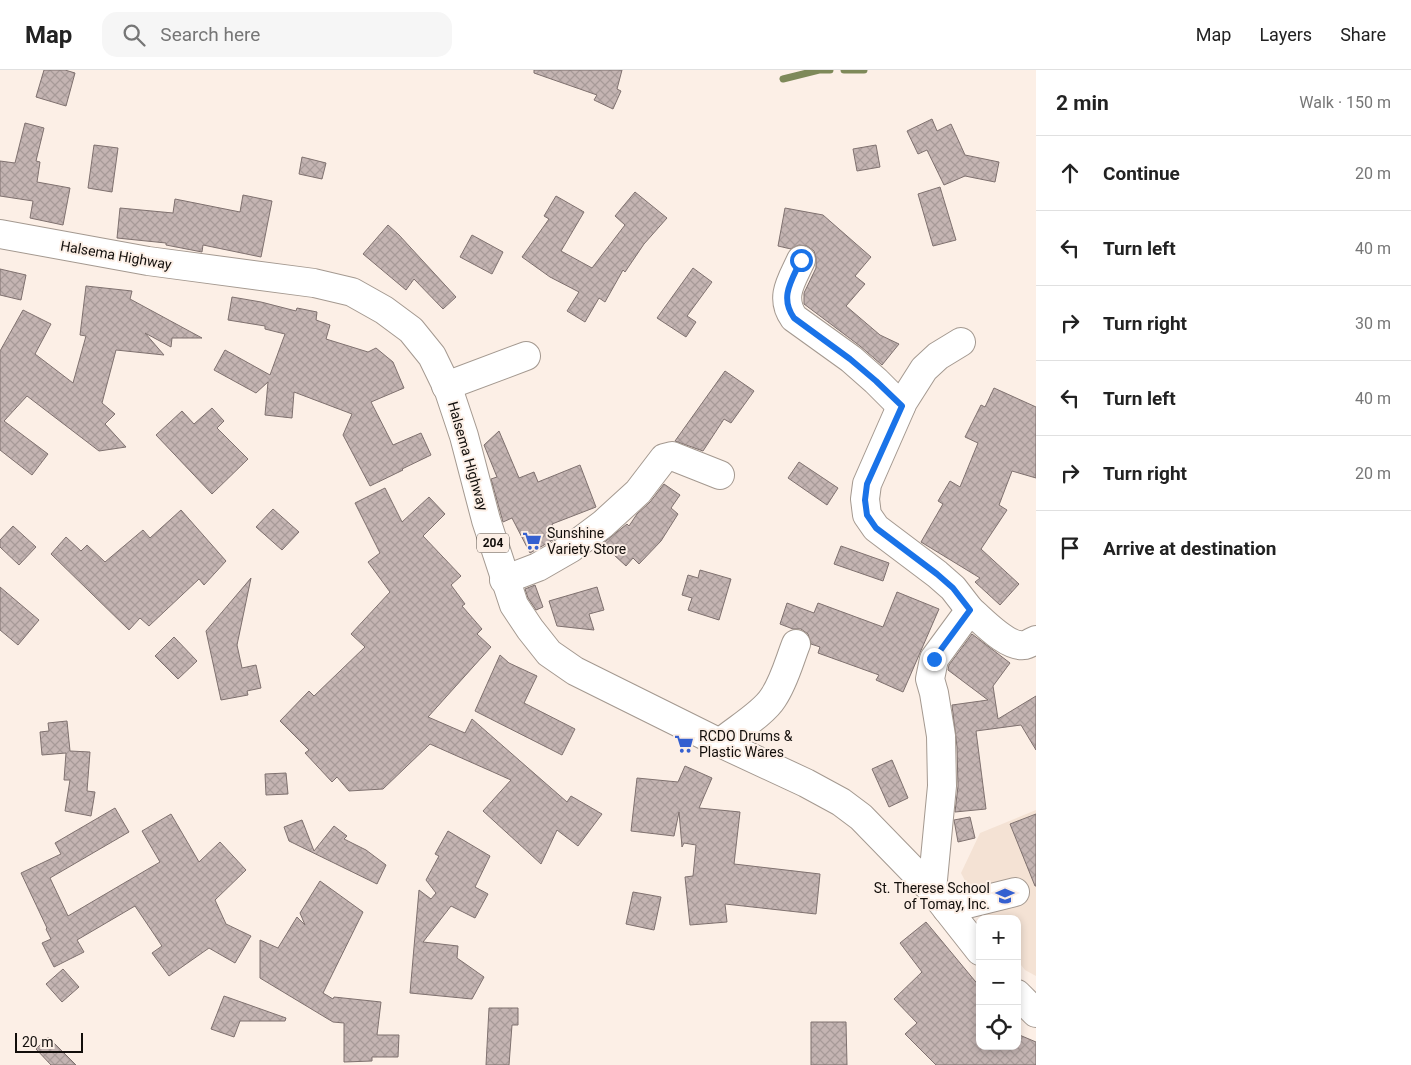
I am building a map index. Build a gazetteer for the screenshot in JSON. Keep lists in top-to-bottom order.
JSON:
{
  "streets": {
    "main road": ["Halsema Highway", "204"]
  },
  "places": {
    "supermarket": ["Sunshine Variety Store", "RCDO Drums & Plastic Wares"],
    "school or university": ["St. Therese School of Tomay, Inc."]
  },
  "scale_bar": "20 m",
  "page": {
    "header": "Map",
    "search": "Search here",
    "nav": ["Map", "Layers", "Share"],
    "heading": ["2 min", "Walk · 150 m"],
    "list": [
      ["Continue", "20 m"],
      ["Turn left", "40 m"],
      ["Turn right", "30 m"],
      ["Turn left", "40 m"],
      ["Turn right", "20 m"],
      "Arrive at destination"
    ],
    "map_buttons": ["+", "−"],
    "scale": "20 m"
  }
}
